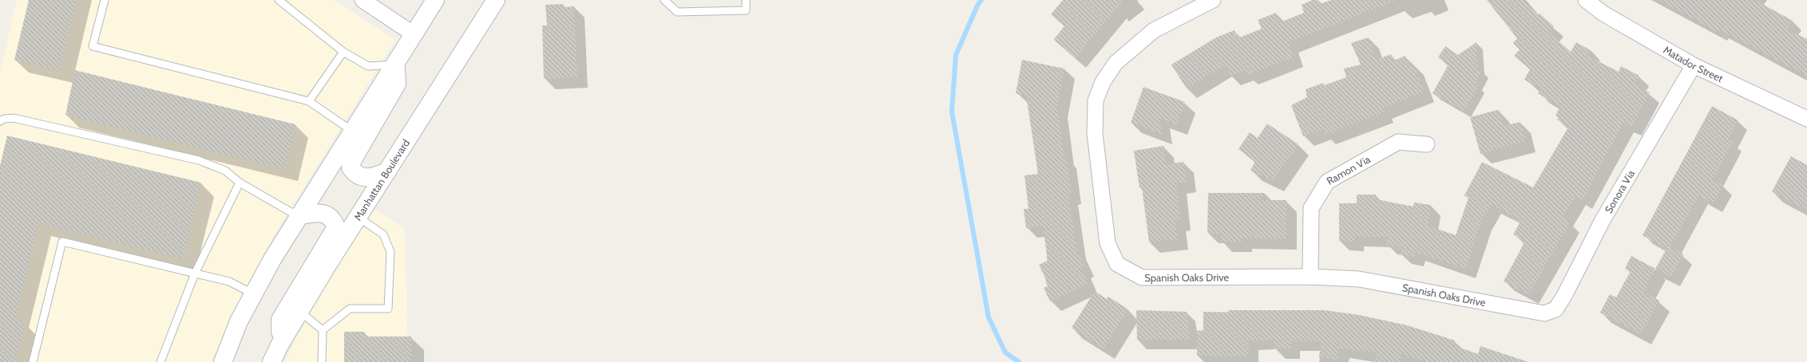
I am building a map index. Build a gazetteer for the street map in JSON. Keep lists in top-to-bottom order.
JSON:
{
  "streets": {
    "street": [
      "Matador Street",
      "Ramon Via",
      "Manhattan Boulevard",
      "Sonora Via",
      "Spanish Oaks Drive"
    ]
  },
  "crossings": [
    ["Matador Street", "Sonora Via"],
    ["Ramon Via", "Spanish Oaks Drive"],
    ["Sonora Via", "Spanish Oaks Drive"]
  ]
}
